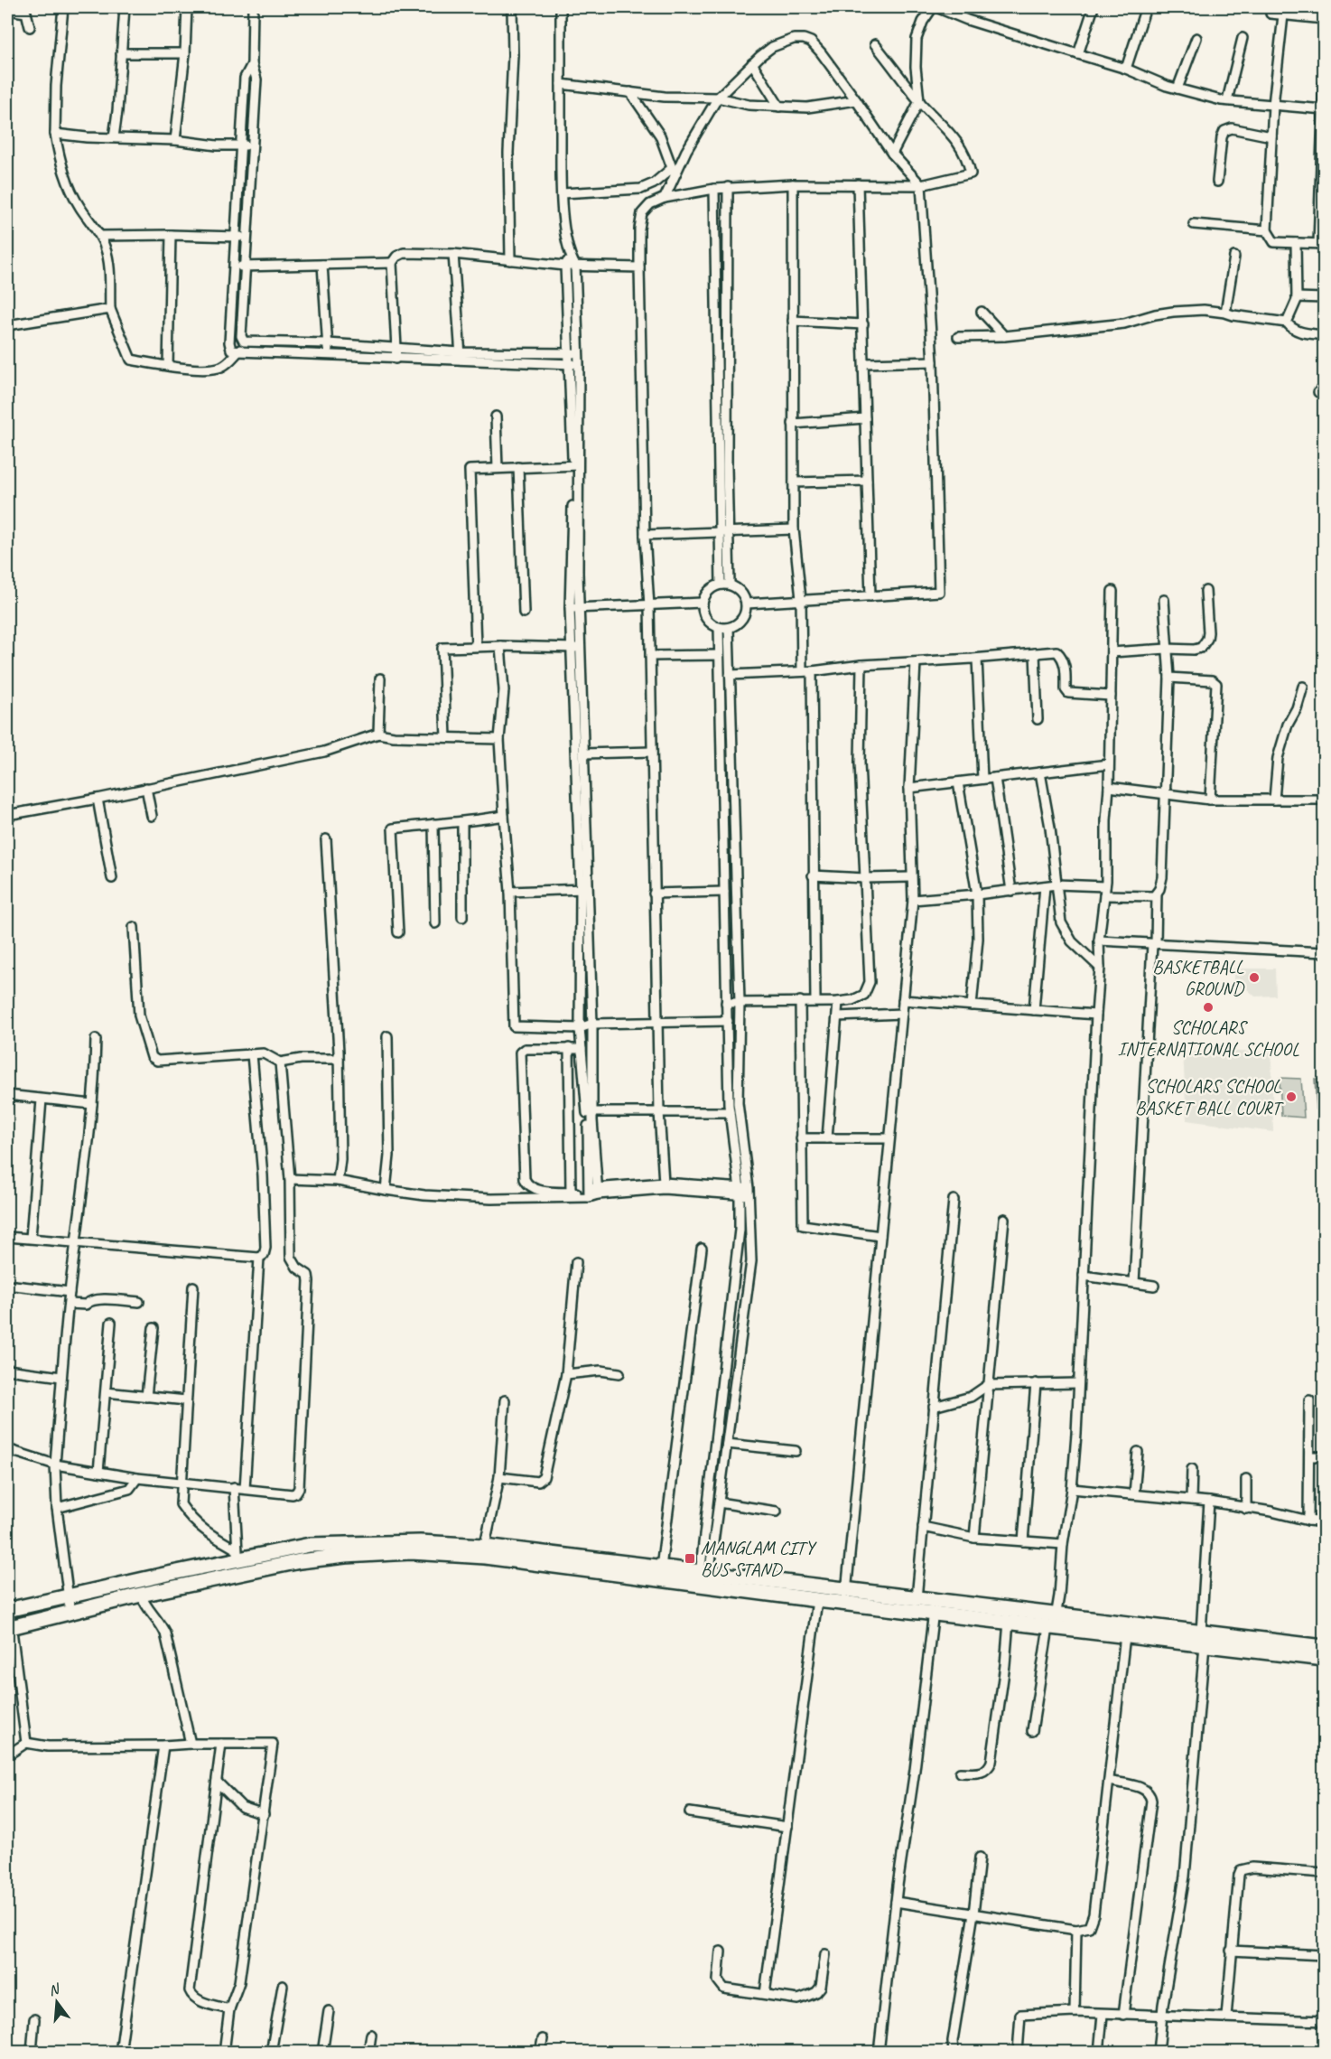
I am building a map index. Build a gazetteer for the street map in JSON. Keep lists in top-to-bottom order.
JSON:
{
  "places": {
    "other": ["BASKETBALL GROUND", "SCHOLARS INTERNATIONAL SCHOOL", "SCHOLARS SCHOOL BASKET BALL COURT"],
    "transit": ["MANGLAM CITY BUS STAND"]
  },
  "north": "top"
}
